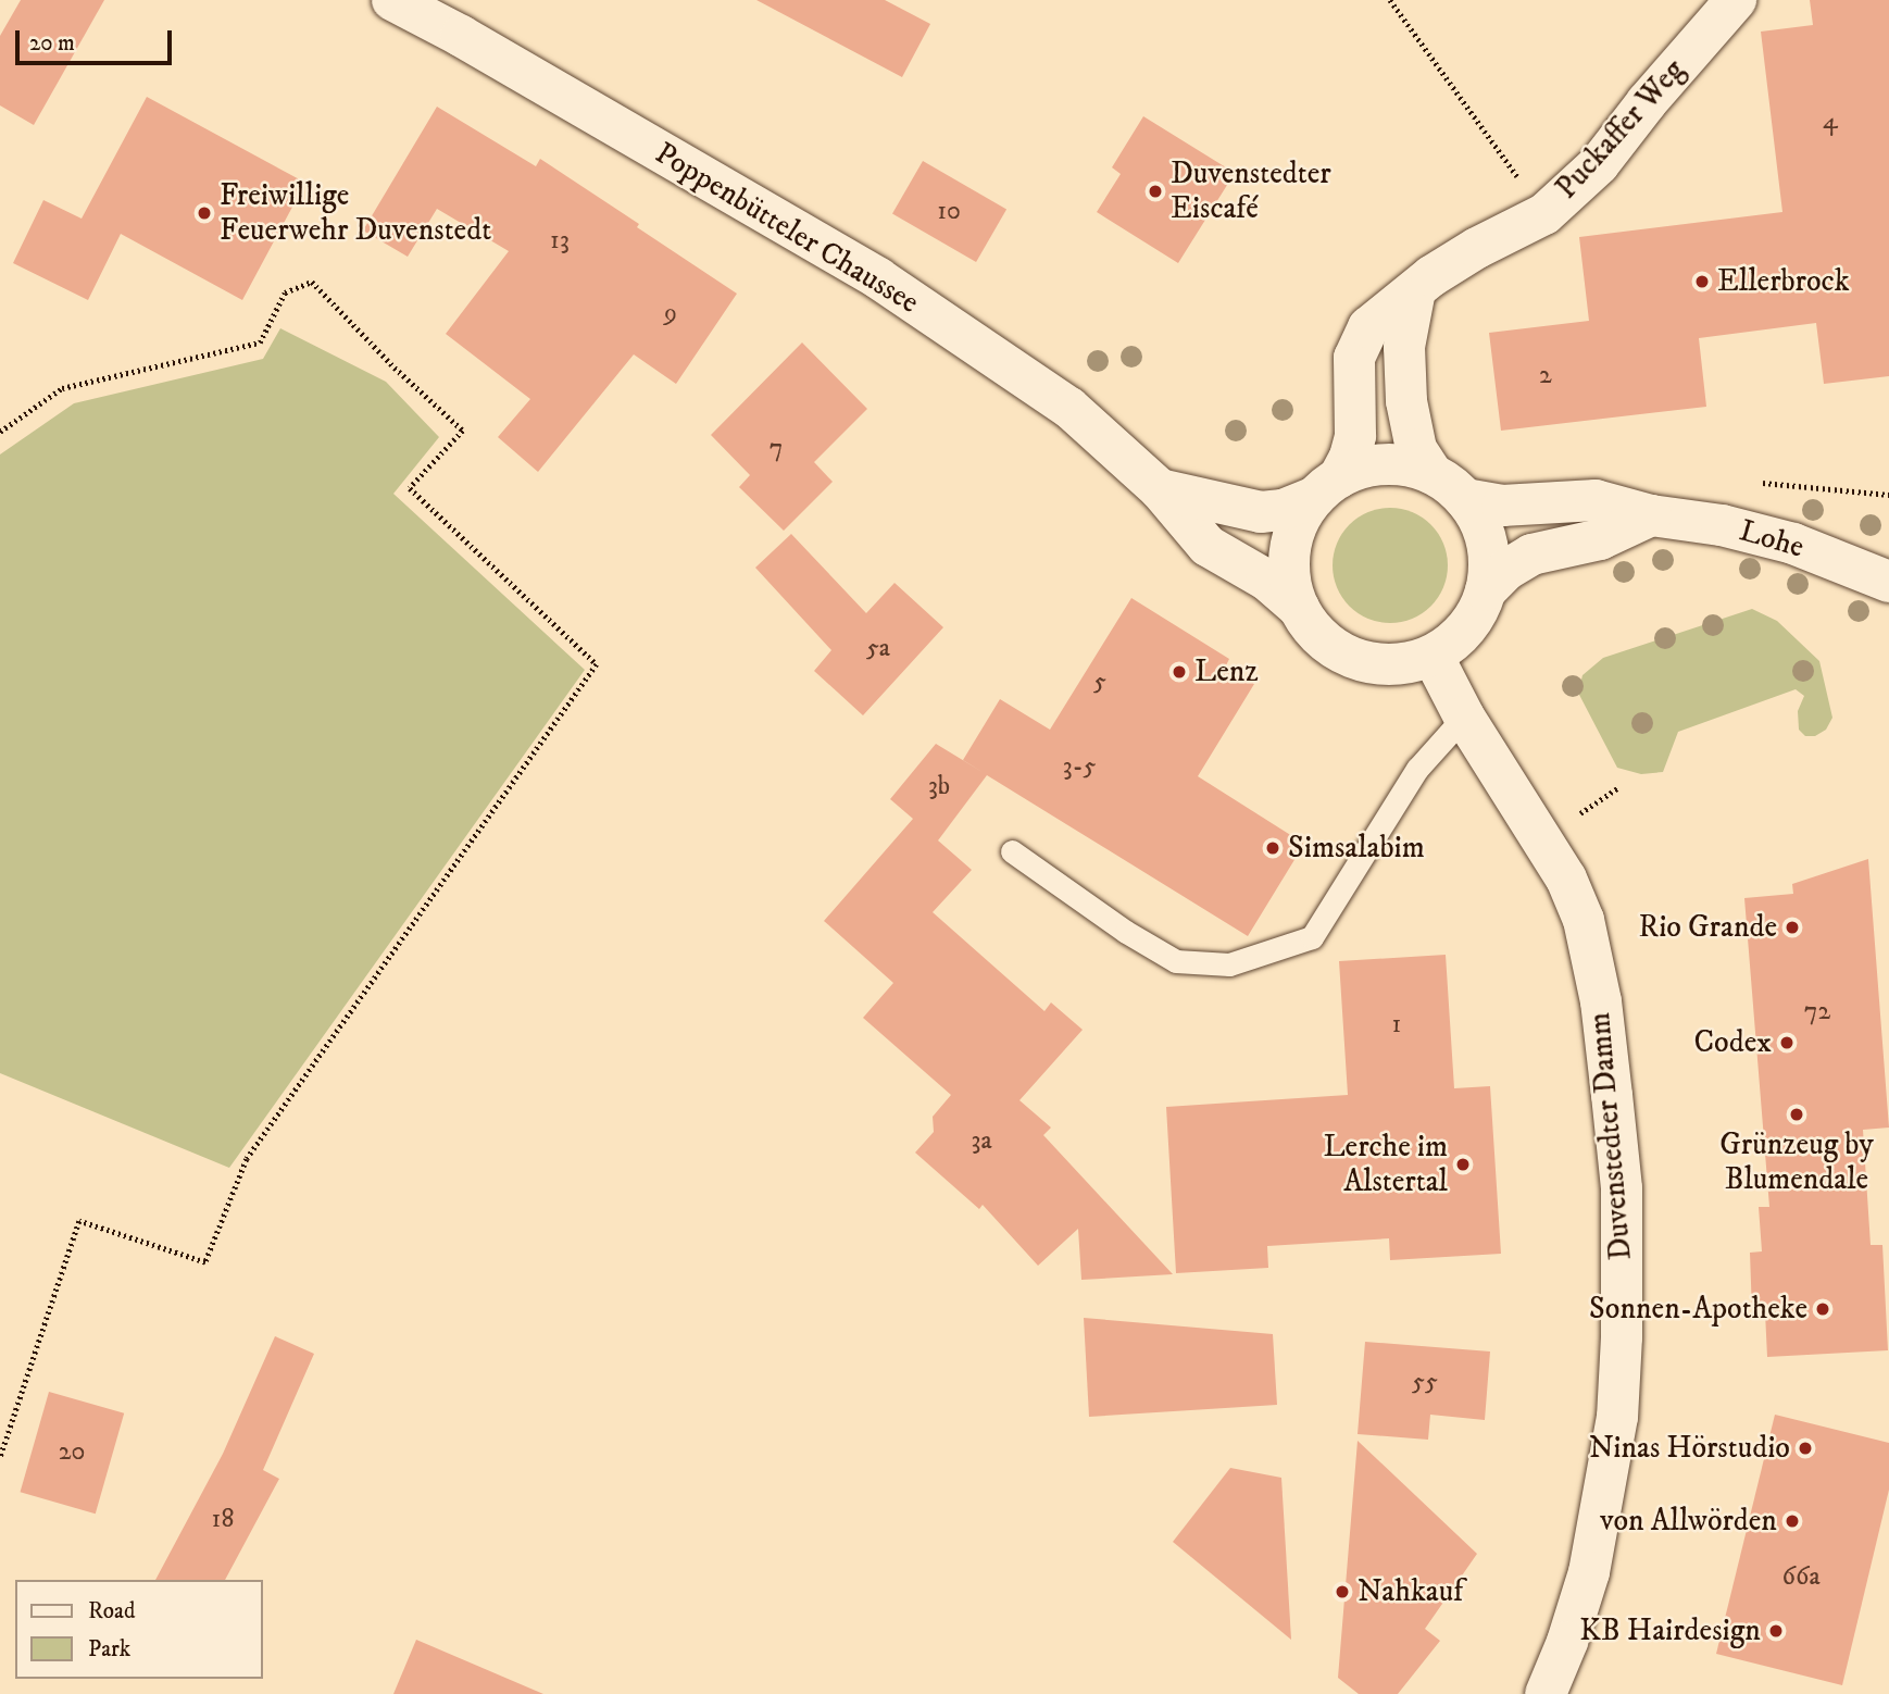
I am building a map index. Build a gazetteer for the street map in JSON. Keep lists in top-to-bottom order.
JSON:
{
  "streets": {
    "main road": [
      "Puckaffer Weg",
      "Poppenbütteler Chaussee",
      "Lohe",
      "Duvenstedter Damm"
    ]
  },
  "crossings": [
    ["Puckaffer Weg", "Poppenbütteler Chaussee"],
    ["Puckaffer Weg", "Lohe"],
    ["Puckaffer Weg", "Duvenstedter Damm"],
    ["Poppenbütteler Chaussee", "Lohe"],
    ["Poppenbütteler Chaussee", "Duvenstedter Damm"],
    ["Lohe", "Duvenstedter Damm"]
  ],
  "places": [
    "Duvenstedter Eiscafé",
    "Freiwillige Feuerwehr Duvenstedt",
    "Ellerbrock",
    "Lenz",
    "Simsalabim",
    "Rio Grande",
    "Codex",
    "Grünzeug by Blumendale",
    "Lerche im Alstertal",
    "Sonnen-Apotheke",
    "Ninas Hörstudio",
    "von Allwörden",
    "Nahkauf",
    "KB Hairdesign"
  ],
  "house_numbers": [
    "4",
    "10",
    "13",
    "9",
    "2",
    "7",
    "5a",
    "5",
    "3-5",
    "3b",
    "72",
    "1",
    "3a",
    "55",
    "20",
    "18",
    "66a"
  ],
  "legend": ["Road", "Park"],
  "scale_bar": "20 m"
}
